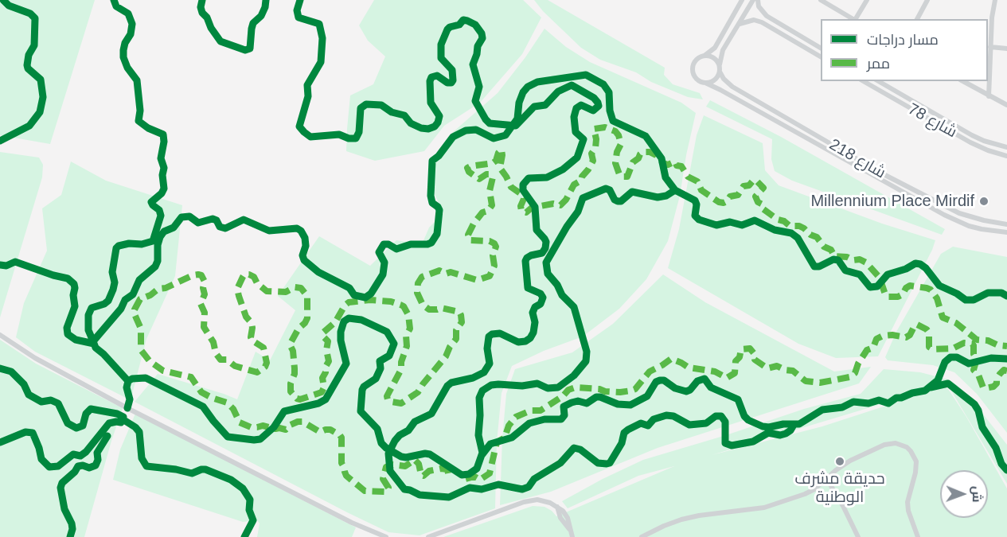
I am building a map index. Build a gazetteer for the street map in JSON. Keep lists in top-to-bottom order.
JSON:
{
  "streets": {
    "street": ["شارع 78", "شارع 218"]
  },
  "places": ["Millennium Place Mirdif", "حديقة مشرف الوطنية"],
  "legend": ["مسار دراجات", "ممر"],
  "north": "right"
}
